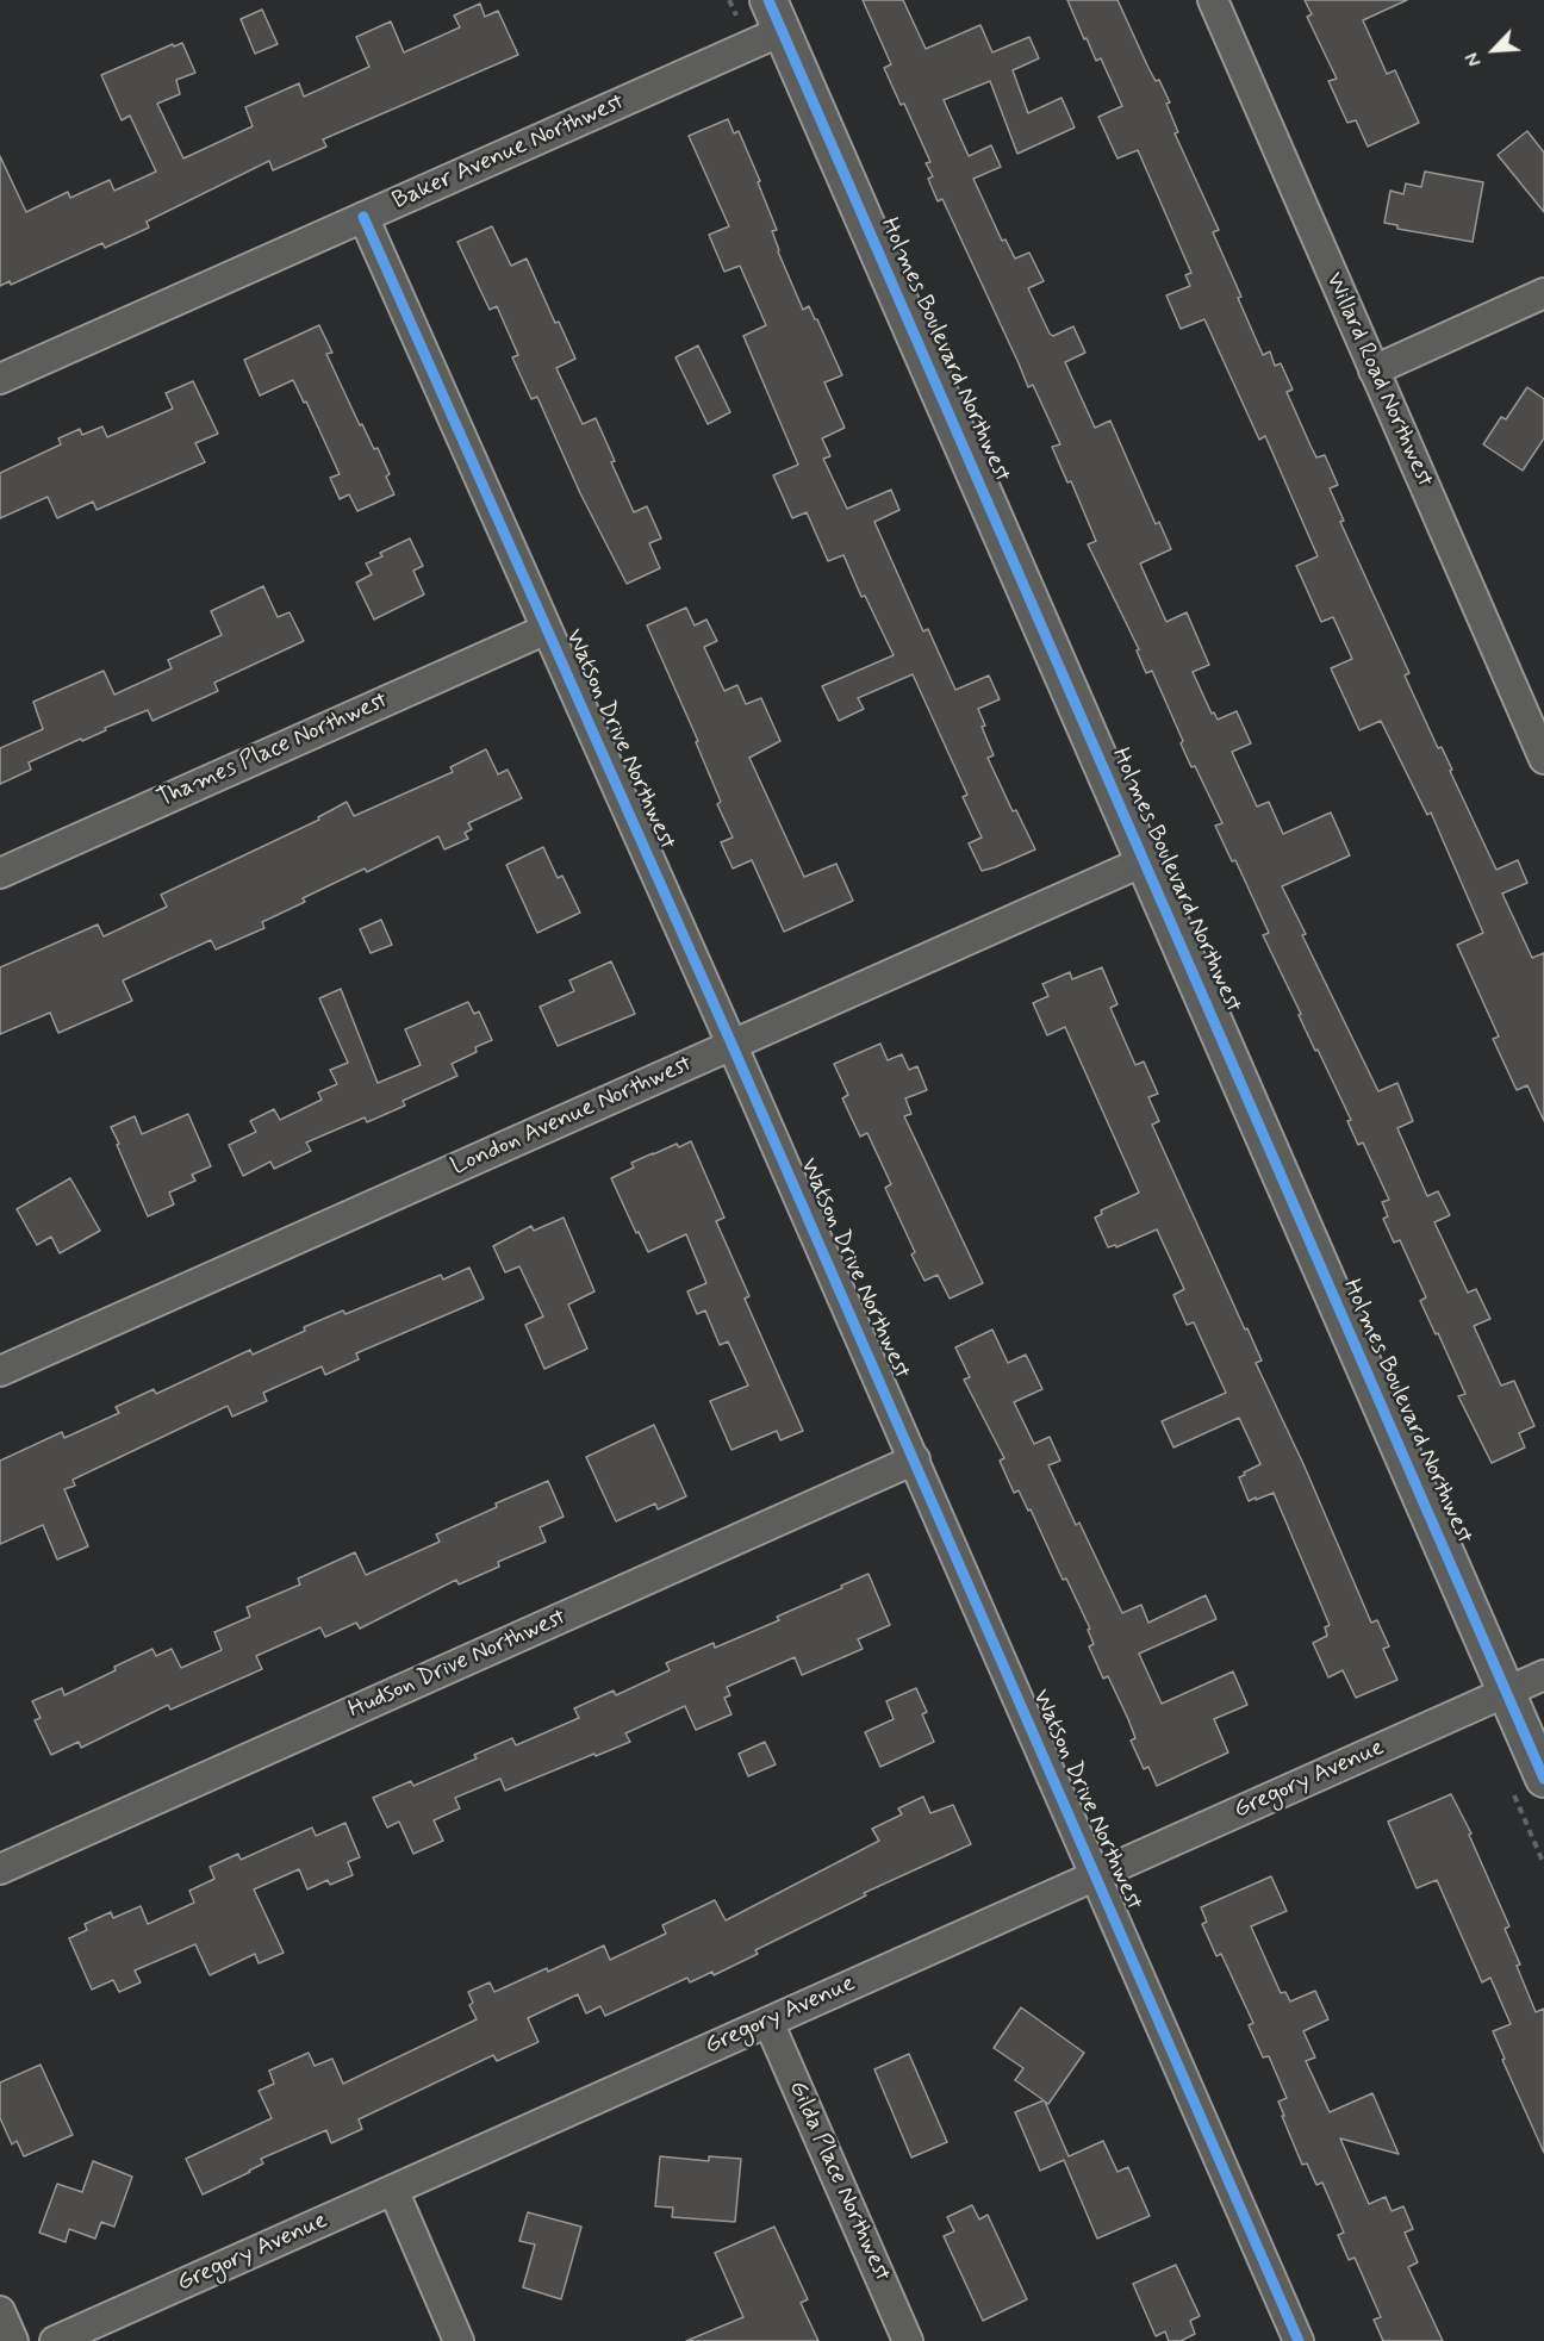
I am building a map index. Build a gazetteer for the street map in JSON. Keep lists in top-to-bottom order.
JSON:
{
  "streets": {
    "street": [
      "Baker Avenue Northwest",
      "Holmes Boulevard Northwest",
      "Willard Road Northwest",
      "Watson Drive Northwest",
      "Thames Place Northwest",
      "London Avenue Northwest",
      "Hudson Drive Northwest",
      "Gregory Avenue",
      "Gilda Place Northwest"
    ]
  },
  "crossings": [
    ["Baker Avenue Northwest", "Holmes Boulevard Northwest"],
    ["Baker Avenue Northwest", "Watson Drive Northwest"],
    ["Holmes Boulevard Northwest", "London Avenue Northwest"],
    ["Holmes Boulevard Northwest", "Gregory Avenue"],
    ["Watson Drive Northwest", "Thames Place Northwest"],
    ["Watson Drive Northwest", "London Avenue Northwest"],
    ["Watson Drive Northwest", "Hudson Drive Northwest"],
    ["Watson Drive Northwest", "Gregory Avenue"],
    ["Gregory Avenue", "Gilda Place Northwest"]
  ],
  "north": "bottom left"
}
